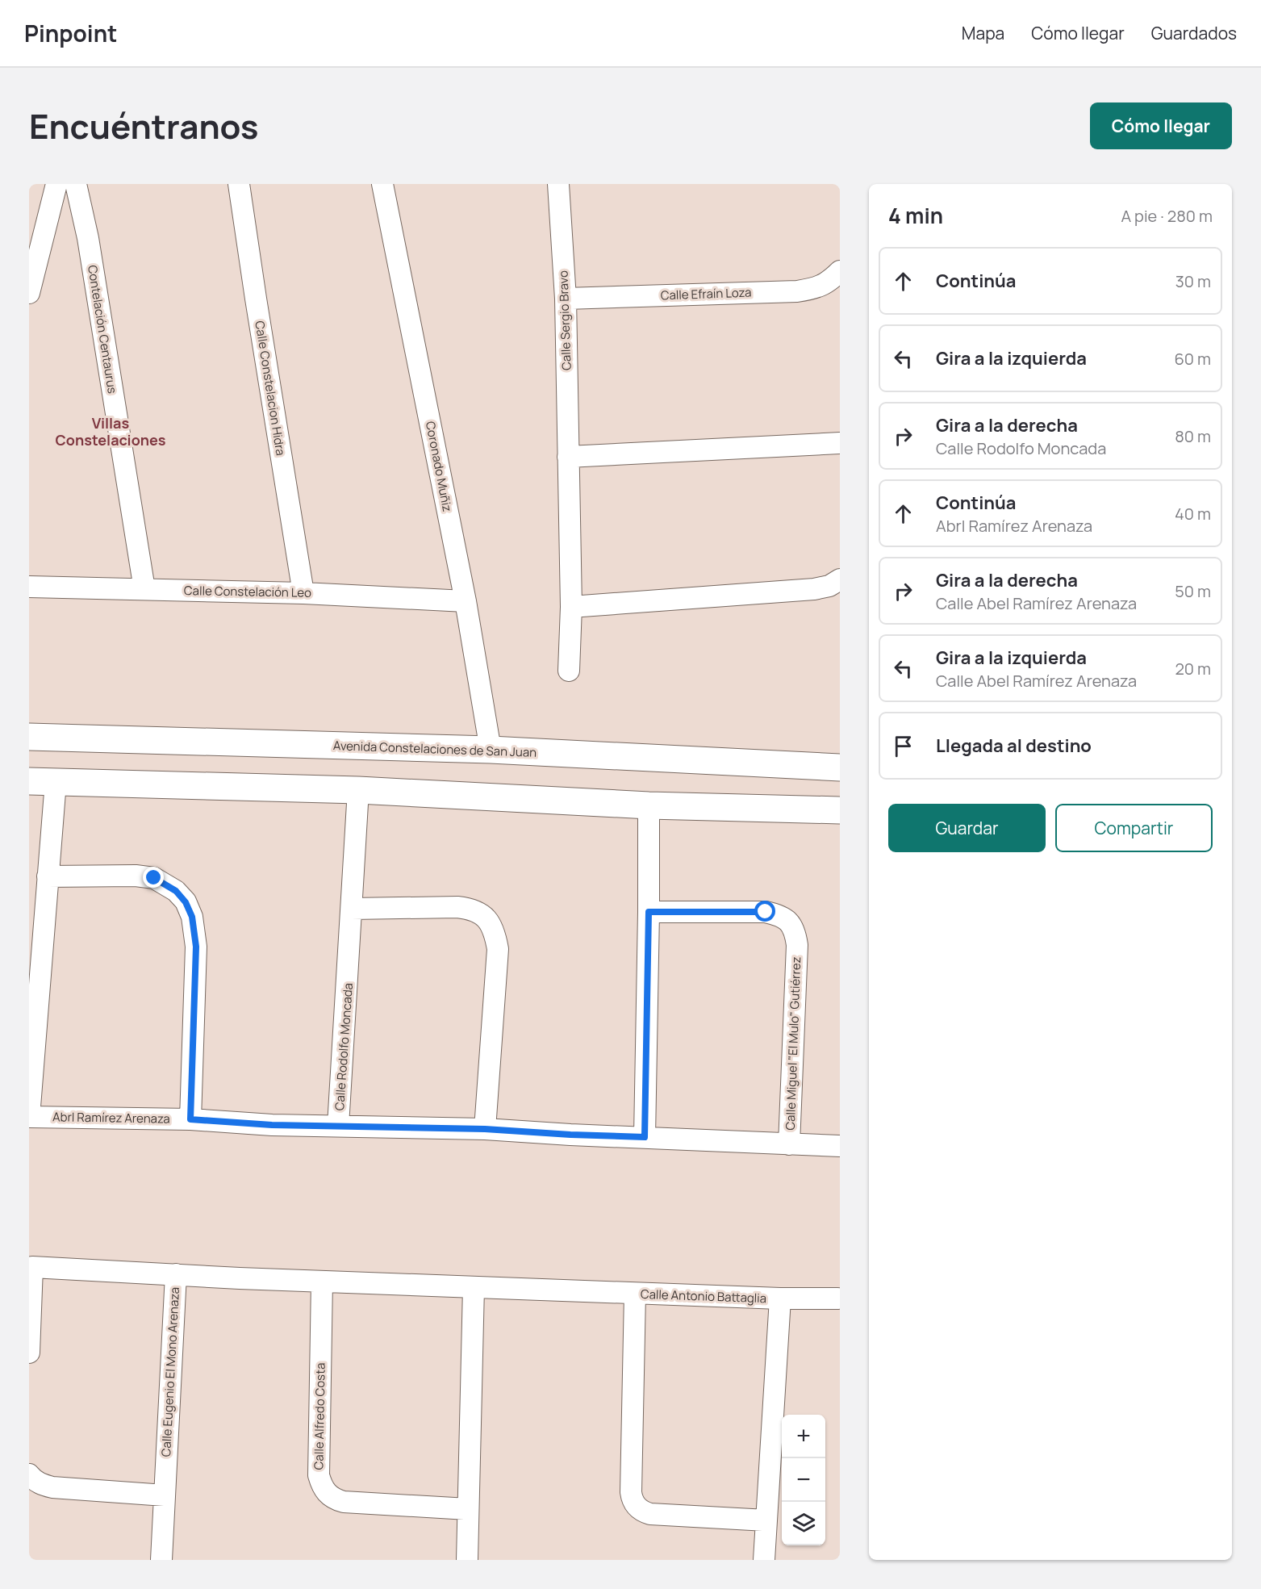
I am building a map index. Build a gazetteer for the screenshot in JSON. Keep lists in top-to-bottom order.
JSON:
{
  "streets": {
    "street": [
      "Calle Efraín Loza",
      "Calle Sergio Bravo",
      "Contelación Centaurus",
      "Calle Constelacion Hidra",
      "Coronado Muñiz",
      "Calle Constelación Leo",
      "Avenida Constelaciones de San Juan",
      "Calle Miguel \"El Mulo\" Gutiérrez",
      "Calle Rodolfo Moncada",
      "Abrl Ramírez Arenaza",
      "Calle Antonio Battaglia",
      "Calle Eugenio El Mono Arenaza",
      "Calle Alfredo Costa"
    ]
  },
  "crossings": [
    ["Calle Efraín Loza", "Calle Sergio Bravo"],
    ["Contelación Centaurus", "Calle Constelación Leo"],
    ["Calle Constelacion Hidra", "Calle Constelación Leo"],
    ["Coronado Muñiz", "Calle Constelación Leo"],
    ["Coronado Muñiz", "Avenida Constelaciones de San Juan"],
    ["Calle Miguel \"El Mulo\" Gutiérrez", "Calle Rodolfo Moncada"],
    ["Calle Rodolfo Moncada", "Abrl Ramírez Arenaza"]
  ],
  "districts": ["Villas Constelaciones"],
  "page": {
    "header": "Pinpoint",
    "nav": ["Mapa", "Cómo llegar", "Guardados"],
    "title": "Encuéntranos",
    "buttons": [
      "Cómo llegar",
      ["Guardar", "Compartir"]
    ],
    "heading": ["4 min", "A pie · 280 m"],
    "list": [
      ["Continúa", "30 m"],
      ["Gira a la izquierda", "60 m"],
      ["Gira a la derecha", "Calle Rodolfo Moncada", "80 m"],
      ["Continúa", "Abrl Ramírez Arenaza", "40 m"],
      ["Gira a la derecha", "Calle Abel Ramírez Arenaza", "50 m"],
      ["Gira a la izquierda", "Calle Abel Ramírez Arenaza", "20 m"],
      "Llegada al destino"
    ],
    "map_buttons": ["+", "−"]
  }
}
